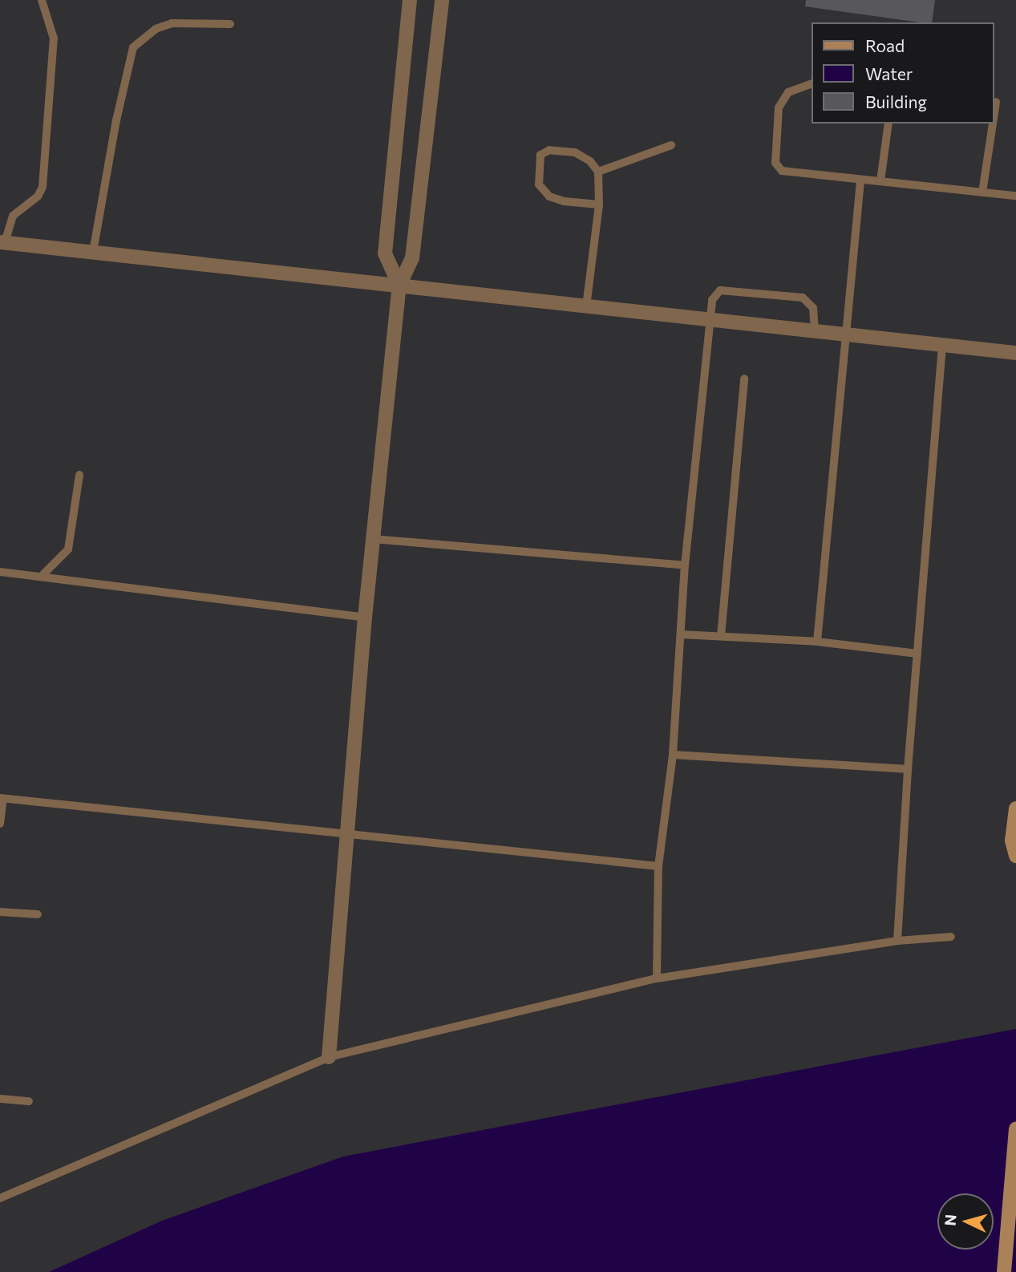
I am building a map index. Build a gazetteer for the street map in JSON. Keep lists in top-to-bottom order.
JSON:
{
  "legend": ["Road", "Water", "Building"],
  "north": "left"
}
